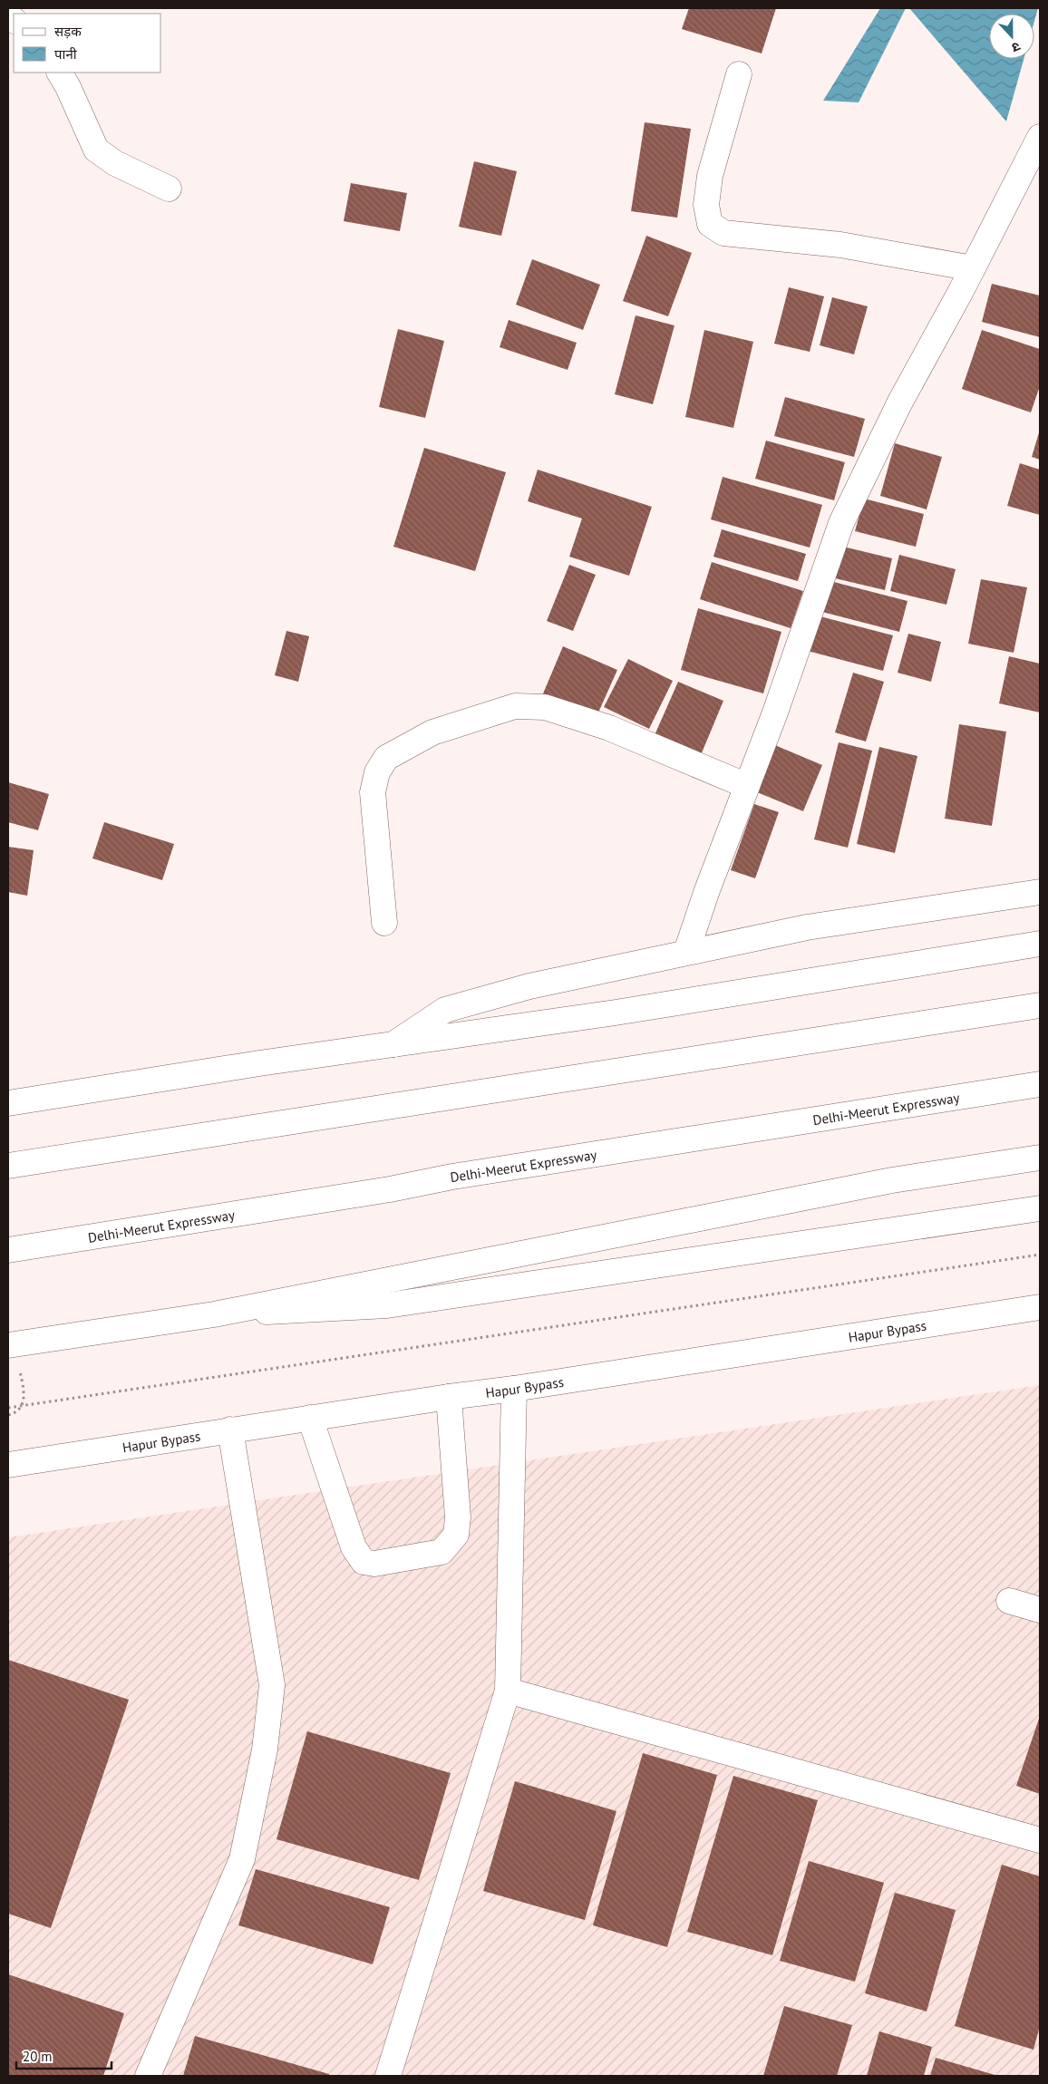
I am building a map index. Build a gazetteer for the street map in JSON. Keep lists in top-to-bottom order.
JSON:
{
  "streets": {
    "main road": ["Delhi-Meerut Expressway", "Hapur Bypass"]
  },
  "legend": ["सड़क", "पानी"],
  "scale_bar": "20 m",
  "north": "bottom"
}
